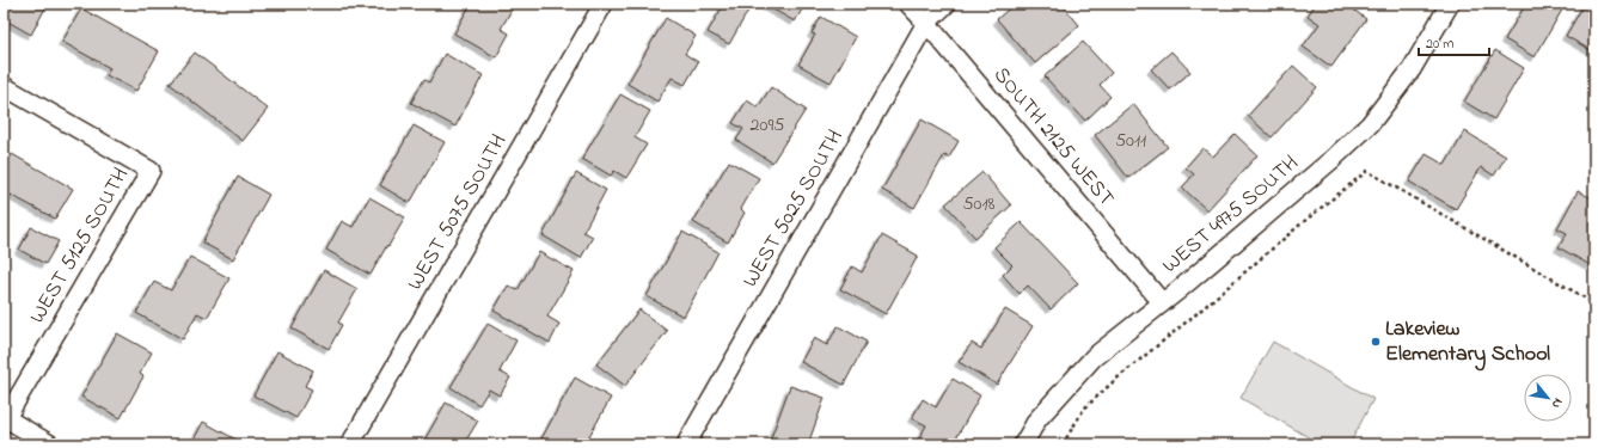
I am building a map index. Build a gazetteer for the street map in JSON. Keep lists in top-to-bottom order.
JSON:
{
  "streets": {
    "street": [
      "SOUTH 2125 WEST",
      "WEST 5025 SOUTH",
      "WEST 5075 SOUTH",
      "WEST 4975 SOUTH",
      "WEST 5125 SOUTH"
    ]
  },
  "crossings": [
    ["SOUTH 2125 WEST", "WEST 5025 SOUTH"],
    ["SOUTH 2125 WEST", "WEST 4975 SOUTH"]
  ],
  "places": ["Lakeview Elementary School"],
  "house_numbers": ["2095", "5011", "5018"],
  "scale_bar": "20 m",
  "north": "bottom right"
}
